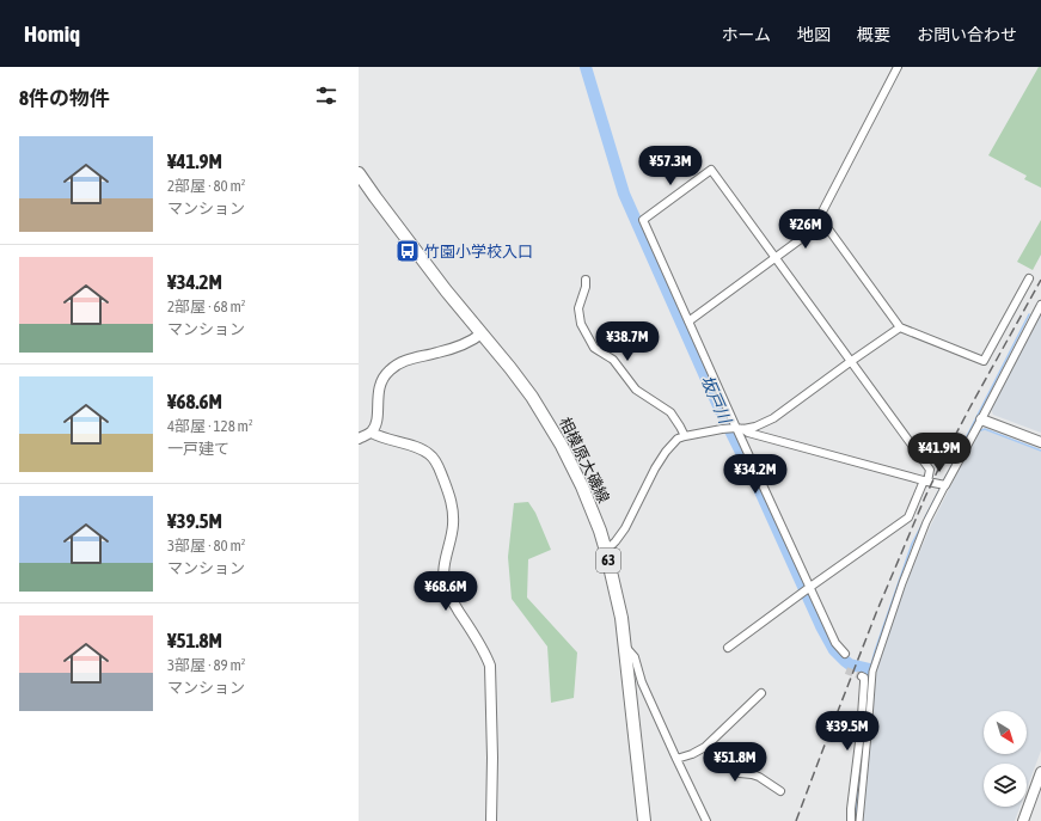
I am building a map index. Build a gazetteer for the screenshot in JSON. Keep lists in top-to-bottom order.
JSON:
{
  "streets": {
    "main road": ["相模原大磯線", "63"]
  },
  "water": ["坂戸川"],
  "places": {
    "bus stop": ["竹園小学校入口"]
  },
  "north": "bottom right",
  "page": {
    "header": "Homiq",
    "nav": [
      "ホーム",
      "地図",
      "概要",
      "お問い合わせ"
    ],
    "heading": "8件の物件",
    "list": [
      {
        "name": "¥41.9M",
        "note": "2部屋 · 80 m² · マンション"
      },
      {
        "name": "¥34.2M",
        "note": "2部屋 · 68 m² · マンション"
      },
      {
        "name": "¥68.6M",
        "note": "4部屋 · 128 m² · 一戸建て"
      },
      {
        "name": "¥39.5M",
        "note": "3部屋 · 80 m² · マンション"
      },
      {
        "name": "¥51.8M",
        "note": "3部屋 · 89 m² · マンション"
      }
    ],
    "price": [
      "¥57.3M",
      "¥26M",
      "¥38.7M",
      "¥41.9M",
      "¥34.2M",
      "¥68.6M",
      "¥39.5M",
      "¥51.8M"
    ]
  }
}
